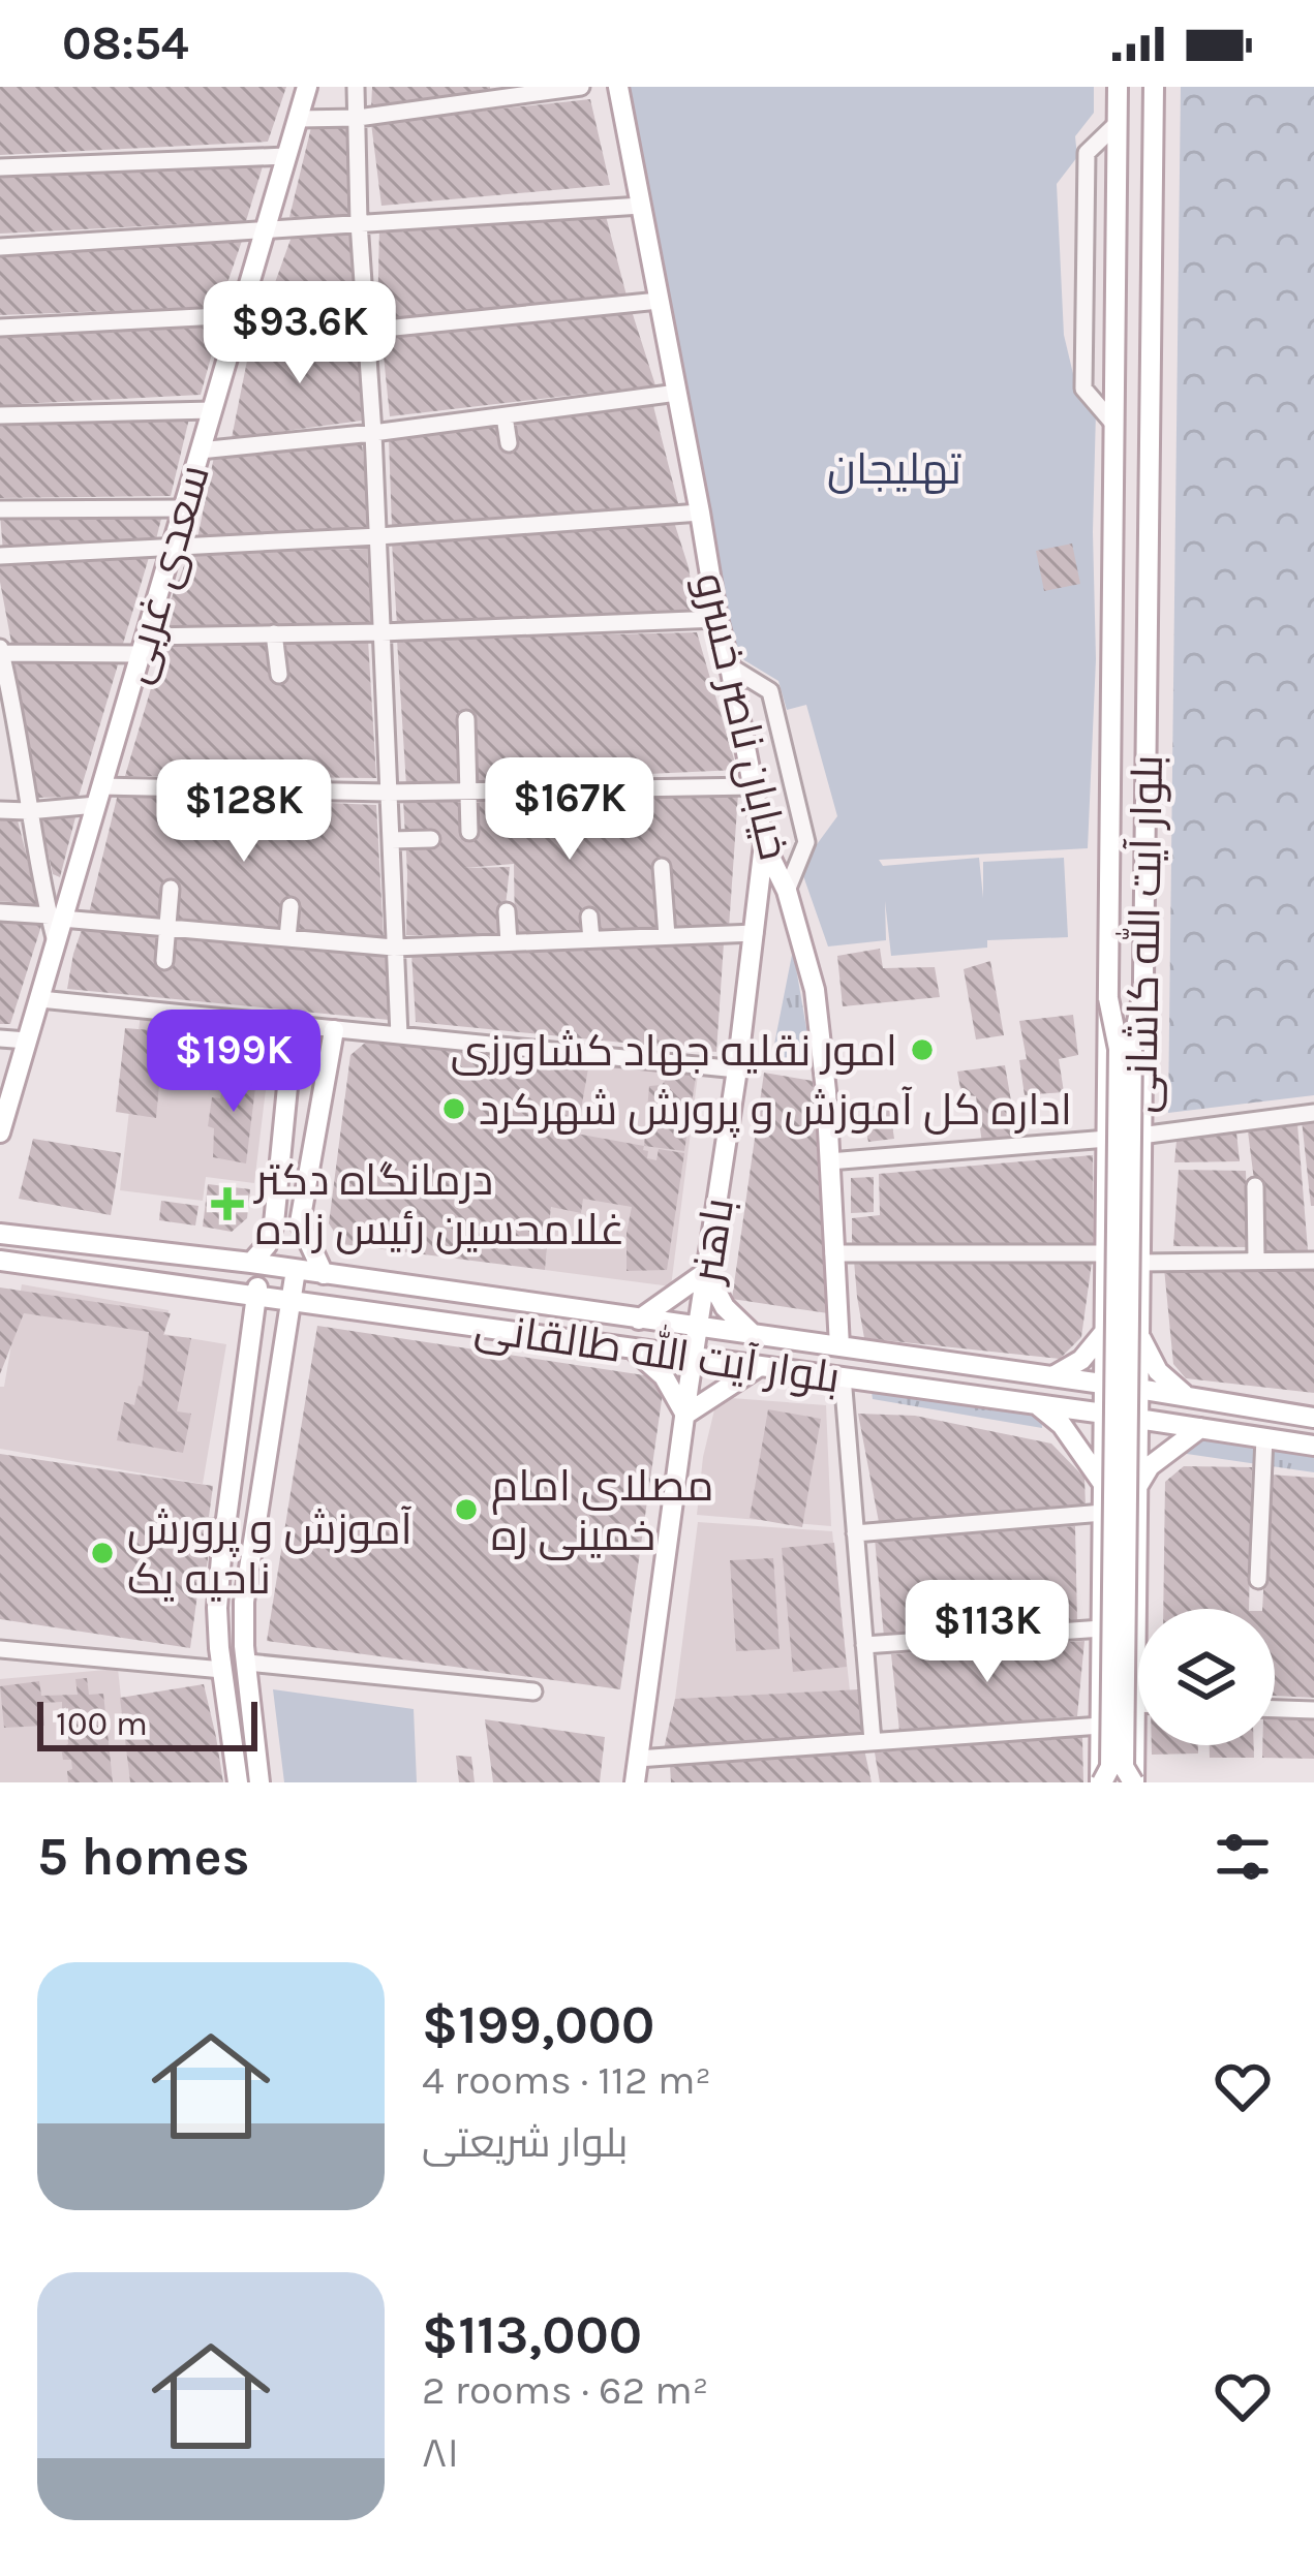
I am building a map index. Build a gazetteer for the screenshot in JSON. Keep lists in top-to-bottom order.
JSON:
{
  "streets": {
    "main road": [
      "سعدی غربی",
      "خیابان ناصر خسرو",
      "بلوار آیت الله کاشانی",
      "باهنر",
      "بلوار آیت الله طالقانی"
    ]
  },
  "crossings": [
    ["خیابان ناصر خسرو", "باهنر"],
    ["خیابان ناصر خسرو", "بلوار آیت الله طالقانی"],
    ["بلوار آیت الله کاشانی", "بلوار آیت الله طالقانی"],
    ["باهنر", "بلوار آیت الله طالقانی"]
  ],
  "parks": ["تهلیجان"],
  "places": {
    "other": [
      "امور نقلیه جهاد کشاورزی",
      "اداره کل آموزش و پرورش شهرکرد",
      "مصلای امام خمینی ره",
      "آموزش و پرورش ناحیه یک"
    ],
    "health": ["درمانگاه دکتر غلامحسین رئیس زاده"]
  },
  "scale_bar": "100 m",
  "page": {
    "status": "08:54",
    "price": [
      "$93.6K",
      "$167K",
      "$128K",
      "$199K",
      "$113K"
    ],
    "scale": "100 m",
    "heading": "5 homes",
    "list": [
      {
        "name": "$199,000",
        "note": "4 rooms · 112 m² · بلوار شریعتی"
      },
      {
        "name": "$113,000",
        "note": "2 rooms · 62 m² · ۸۱"
      }
    ]
  }
}
